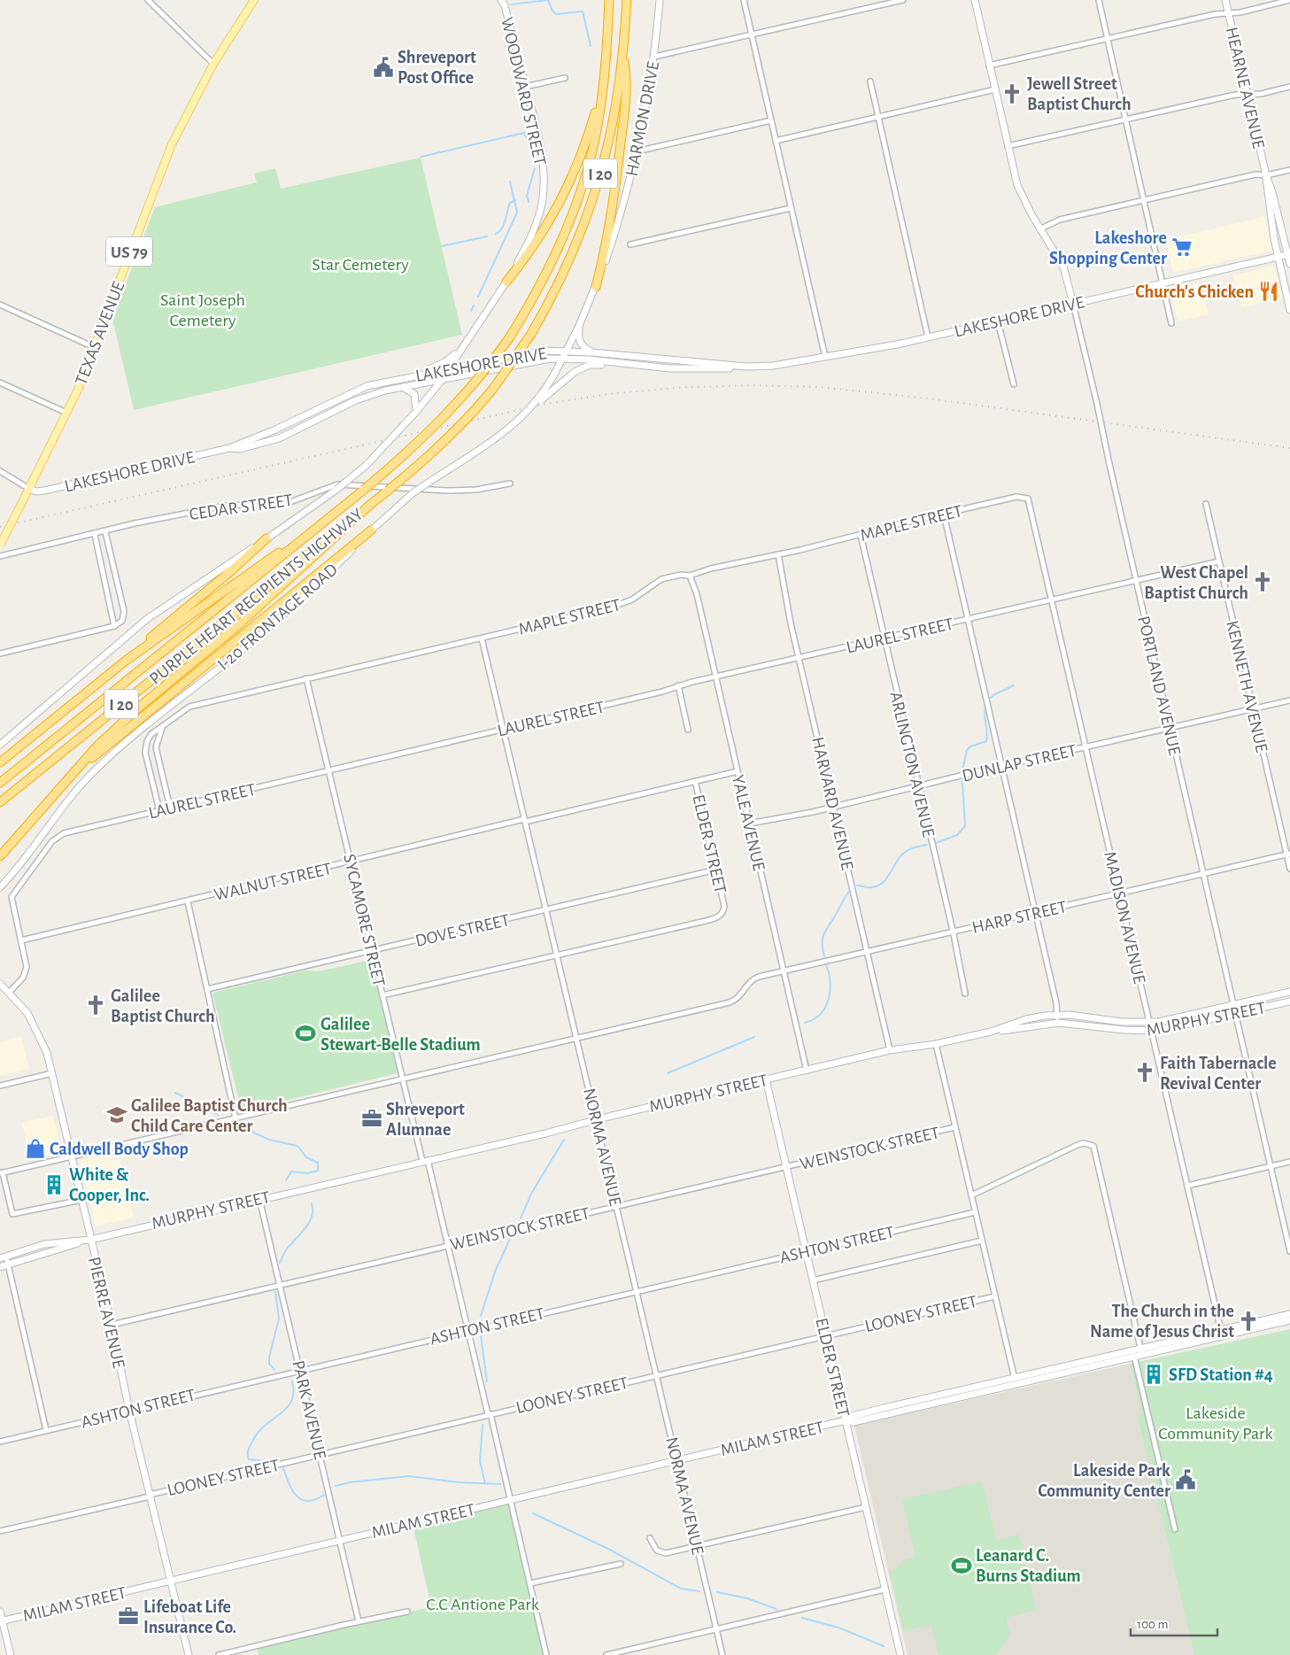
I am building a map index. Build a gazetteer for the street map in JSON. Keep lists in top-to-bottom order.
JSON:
{
  "streets": {
    "highway": ["I 20", "PURPLE HEART RECIPIENTS HIGHWAY"],
    "main road": [
      "HEARNE AVENUE",
      "WOODWARD STREET",
      "HARMON DRIVE",
      "US 79",
      "LAKESHORE DRIVE",
      "TEXAS AVENUE",
      "I-20 FRONTAGE ROAD",
      "PORTLAND AVENUE",
      "ELDER STREET",
      "MURPHY STREET",
      "PIERRE AVENUE",
      "MILAM STREET"
    ],
    "street": [
      "CEDAR STREET",
      "MAPLE STREET",
      "LAUREL STREET",
      "KENNETH AVENUE",
      "DUNLAP STREET",
      "ARLINGTON AVENUE",
      "HARVARD AVENUE",
      "YALE AVENUE",
      "WALNUT STREET",
      "HARP STREET",
      "MADISON AVENUE",
      "SYCAMORE STREET",
      "DOVE STREET",
      "NORMA AVENUE",
      "WEINSTOCK STREET",
      "ASHTON STREET",
      "LOONEY STREET",
      "PARK AVENUE"
    ]
  },
  "crossings": [
    ["HEARNE AVENUE", "LAKESHORE DRIVE"],
    ["HARMON DRIVE", "LAKESHORE DRIVE"],
    ["HARMON DRIVE", "I-20 FRONTAGE ROAD"],
    ["I 20", "PURPLE HEART RECIPIENTS HIGHWAY"],
    ["LAKESHORE DRIVE", "TEXAS AVENUE"],
    ["LAKESHORE DRIVE", "I-20 FRONTAGE ROAD"],
    ["LAKESHORE DRIVE", "PORTLAND AVENUE"],
    ["MAPLE STREET", "ARLINGTON AVENUE"],
    ["MAPLE STREET", "HARVARD AVENUE"],
    ["MAPLE STREET", "YALE AVENUE"],
    ["MAPLE STREET", "MADISON AVENUE"],
    ["MAPLE STREET", "SYCAMORE STREET"],
    ["MAPLE STREET", "NORMA AVENUE"],
    ["LAUREL STREET", "PORTLAND AVENUE"],
    ["LAUREL STREET", "KENNETH AVENUE"],
    ["LAUREL STREET", "ARLINGTON AVENUE"],
    ["LAUREL STREET", "HARVARD AVENUE"],
    ["LAUREL STREET", "YALE AVENUE"],
    ["LAUREL STREET", "WALNUT STREET"],
    ["LAUREL STREET", "MADISON AVENUE"],
    ["LAUREL STREET", "SYCAMORE STREET"],
    ["LAUREL STREET", "NORMA AVENUE"],
    ["LAUREL STREET", "PIERRE AVENUE"],
    ["PORTLAND AVENUE", "DUNLAP STREET"],
    ["PORTLAND AVENUE", "HARP STREET"],
    ["PORTLAND AVENUE", "MURPHY STREET"],
    ["KENNETH AVENUE", "DUNLAP STREET"],
    ["KENNETH AVENUE", "HARP STREET"],
    ["DUNLAP STREET", "ARLINGTON AVENUE"],
    ["DUNLAP STREET", "HARVARD AVENUE"],
    ["DUNLAP STREET", "YALE AVENUE"],
    ["DUNLAP STREET", "MADISON AVENUE"],
    ["ARLINGTON AVENUE", "HARP STREET"],
    ["HARVARD AVENUE", "HARP STREET"],
    ["HARVARD AVENUE", "MURPHY STREET"],
    ["YALE AVENUE", "WALNUT STREET"],
    ["YALE AVENUE", "HARP STREET"],
    ["YALE AVENUE", "MURPHY STREET"],
    ["ELDER STREET", "WALNUT STREET"],
    ["ELDER STREET", "DOVE STREET"],
    ["ELDER STREET", "MURPHY STREET"],
    ["ELDER STREET", "NORMA AVENUE"],
    ["ELDER STREET", "WEINSTOCK STREET"],
    ["ELDER STREET", "ASHTON STREET"],
    ["ELDER STREET", "LOONEY STREET"],
    ["ELDER STREET", "MILAM STREET"],
    ["WALNUT STREET", "SYCAMORE STREET"],
    ["WALNUT STREET", "NORMA AVENUE"],
    ["HARP STREET", "MADISON AVENUE"],
    ["HARP STREET", "NORMA AVENUE"],
    ["MADISON AVENUE", "MURPHY STREET"],
    ["MADISON AVENUE", "MILAM STREET"],
    ["SYCAMORE STREET", "DOVE STREET"],
    ["SYCAMORE STREET", "MURPHY STREET"],
    ["SYCAMORE STREET", "WEINSTOCK STREET"],
    ["SYCAMORE STREET", "ASHTON STREET"],
    ["SYCAMORE STREET", "LOONEY STREET"],
    ["SYCAMORE STREET", "MILAM STREET"],
    ["DOVE STREET", "NORMA AVENUE"],
    ["MURPHY STREET", "NORMA AVENUE"],
    ["MURPHY STREET", "PIERRE AVENUE"],
    ["MURPHY STREET", "PARK AVENUE"],
    ["NORMA AVENUE", "WEINSTOCK STREET"],
    ["NORMA AVENUE", "ASHTON STREET"],
    ["NORMA AVENUE", "LOONEY STREET"],
    ["NORMA AVENUE", "MILAM STREET"],
    ["WEINSTOCK STREET", "PIERRE AVENUE"],
    ["WEINSTOCK STREET", "PARK AVENUE"],
    ["ASHTON STREET", "PIERRE AVENUE"],
    ["ASHTON STREET", "PARK AVENUE"],
    ["PIERRE AVENUE", "LOONEY STREET"],
    ["PIERRE AVENUE", "MILAM STREET"],
    ["LOONEY STREET", "PARK AVENUE"],
    ["PARK AVENUE", "MILAM STREET"]
  ],
  "parks": [
    "Star Cemetery",
    "Saint Joseph Cemetery",
    "Lakeside Community Park",
    "C.C Antione Park"
  ],
  "places": {
    "public building": ["Shreveport Post Office", "Lakeside Park Community Center"],
    "church": [
      "Jewell Street Baptist Church",
      "West Chapel Baptist Church",
      "Galilee Baptist Church",
      "Faith Tabernacle Revival Center",
      "The Church in the Name of Jesus Christ"
    ],
    "supermarket": ["Lakeshore Shopping Center"],
    "restaurant": ["Church's Chicken"],
    "sports": ["Galilee Stewart-Belle Stadium", "Leanard C. Burns Stadium"],
    "school or university": ["Galilee Baptist Church Child Care Center"],
    "office": ["Shreveport Alumnae", "Lifeboat Life Insurance Co."],
    "shop": ["Caldwell Body Shop"],
    "building": ["White & Cooper, Inc.", "SFD Station #4"]
  },
  "scale_bar": "100 m"
}
